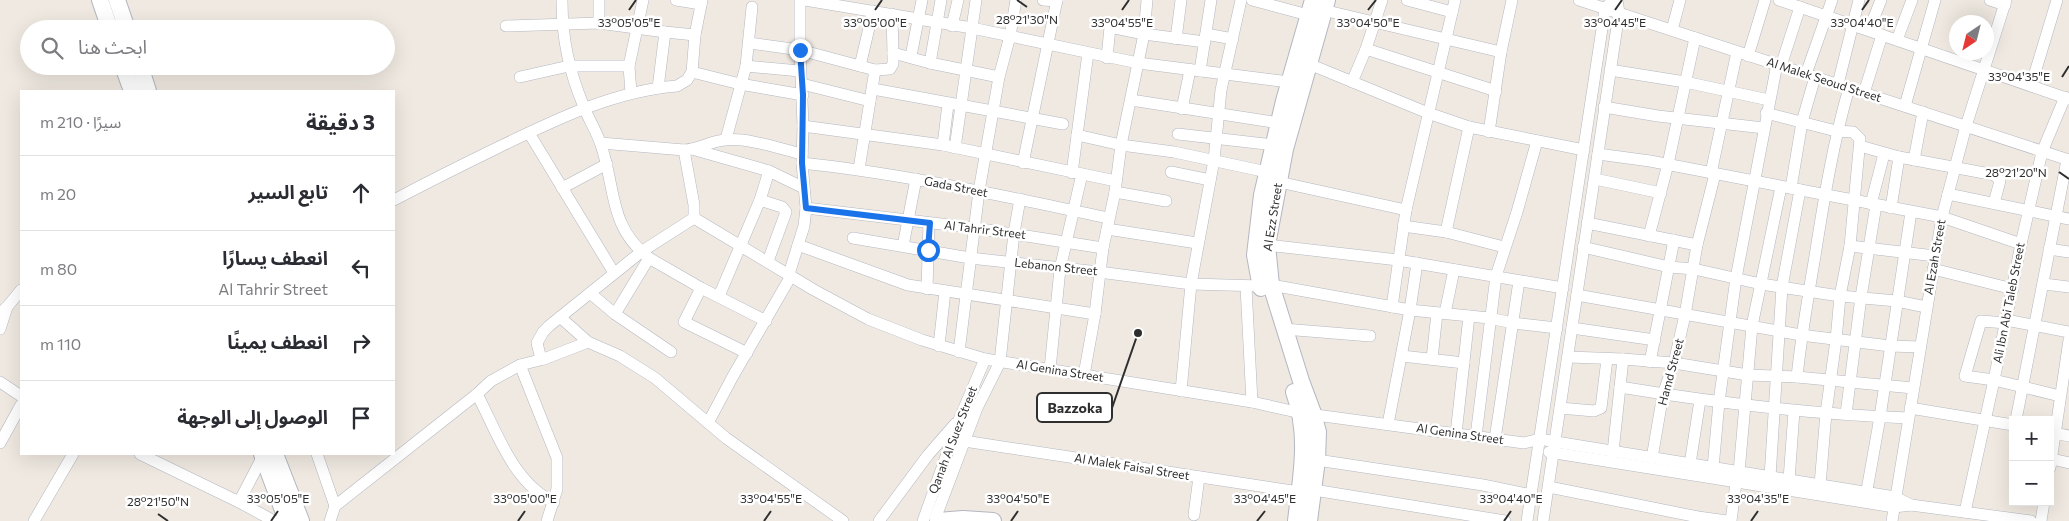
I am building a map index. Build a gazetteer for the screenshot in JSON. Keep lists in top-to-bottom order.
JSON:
{
  "streets": {
    "main road": ["Al Ezz Street"],
    "street": [
      "Al Malek Seoud Street",
      "Gada Street",
      "Al Tahrir Street",
      "Al Ezah Street",
      "Lebanon Street",
      "Ali Ibn Abi Taleb Street",
      "Al Genina Street",
      "Hamd Street",
      "Qanah Al Suez Street",
      "Al Malek Faisal Street"
    ]
  },
  "crossings": [
    ["Al Malek Seoud Street", "Al Ezah Street"],
    ["Al Malek Seoud Street", "Ali Ibn Abi Taleb Street"],
    ["Al Malek Seoud Street", "Hamd Street"],
    ["Al Ezz Street", "Lebanon Street"],
    ["Al Ezz Street", "Al Genina Street"],
    ["Al Ezz Street", "Al Malek Faisal Street"],
    ["Al Ezah Street", "Al Genina Street"],
    ["Ali Ibn Abi Taleb Street", "Al Genina Street"],
    ["Al Genina Street", "Hamd Street"],
    ["Al Genina Street", "Qanah Al Suez Street"],
    ["Qanah Al Suez Street", "Al Malek Faisal Street"]
  ],
  "places": ["Bazzoka"],
  "north": "bottom left",
  "page": {
    "search": "ابحث هنا",
    "heading": ["3 دقيقة", "سيرًا · 210 m"],
    "list": [
      ["تابع السير", "20 m"],
      ["انعطف يسارًا", "Al Tahrir Street", "80 m"],
      ["انعطف يمينًا", "110 m"],
      "الوصول إلى الوجهة"
    ],
    "map_buttons": ["+", "−"]
  },
  "coordinates": [
    "28°21'30\"N",
    "33°05'05\"E",
    "33°05'00\"E",
    "33°04'55\"E",
    "33°04'50\"E",
    "33°04'45\"E",
    "33°04'40\"E",
    "33°04'35\"E",
    "28°21'20\"N",
    "28°21'50\"N"
  ]
}
